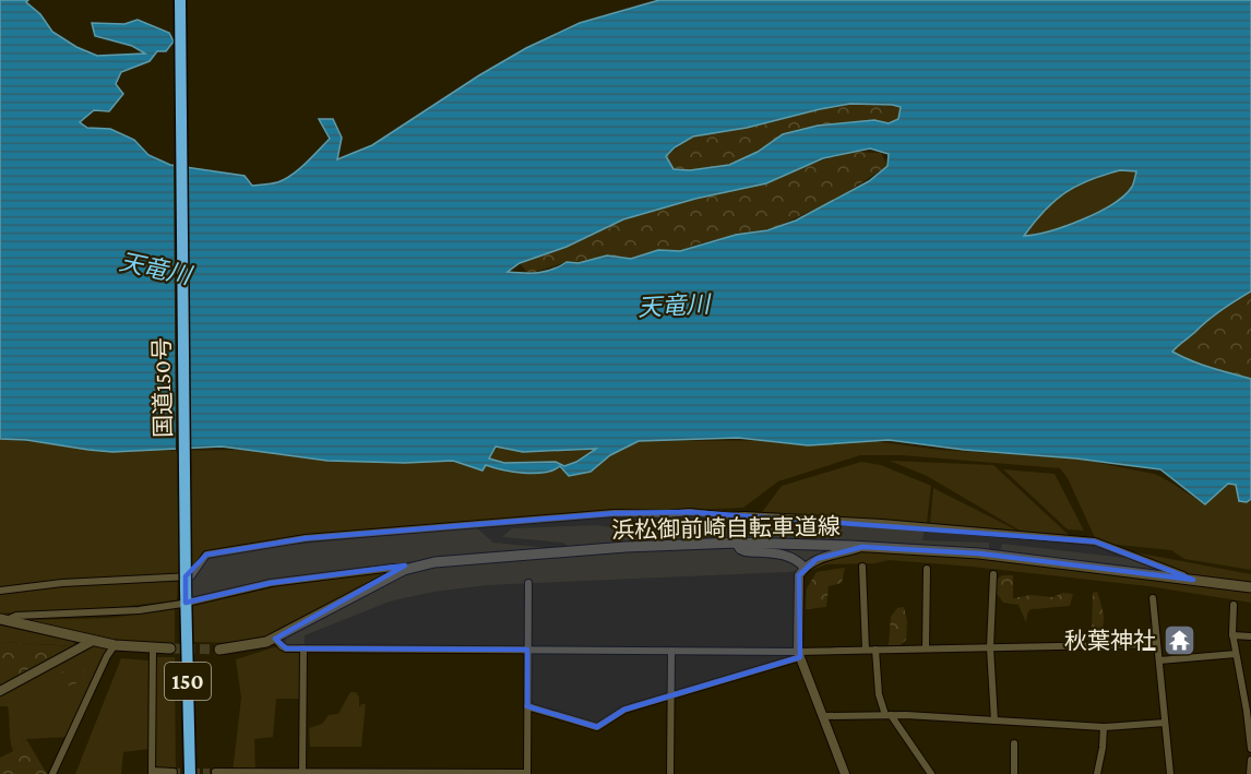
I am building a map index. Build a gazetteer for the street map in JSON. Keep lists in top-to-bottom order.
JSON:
{
  "streets": {
    "highway": ["国道150号", "150"],
    "main road": ["浜松御前崎自転車道線"]
  },
  "water": ["天竜川"],
  "places": {
    "temple": ["秋葉神社"]
  }
}
